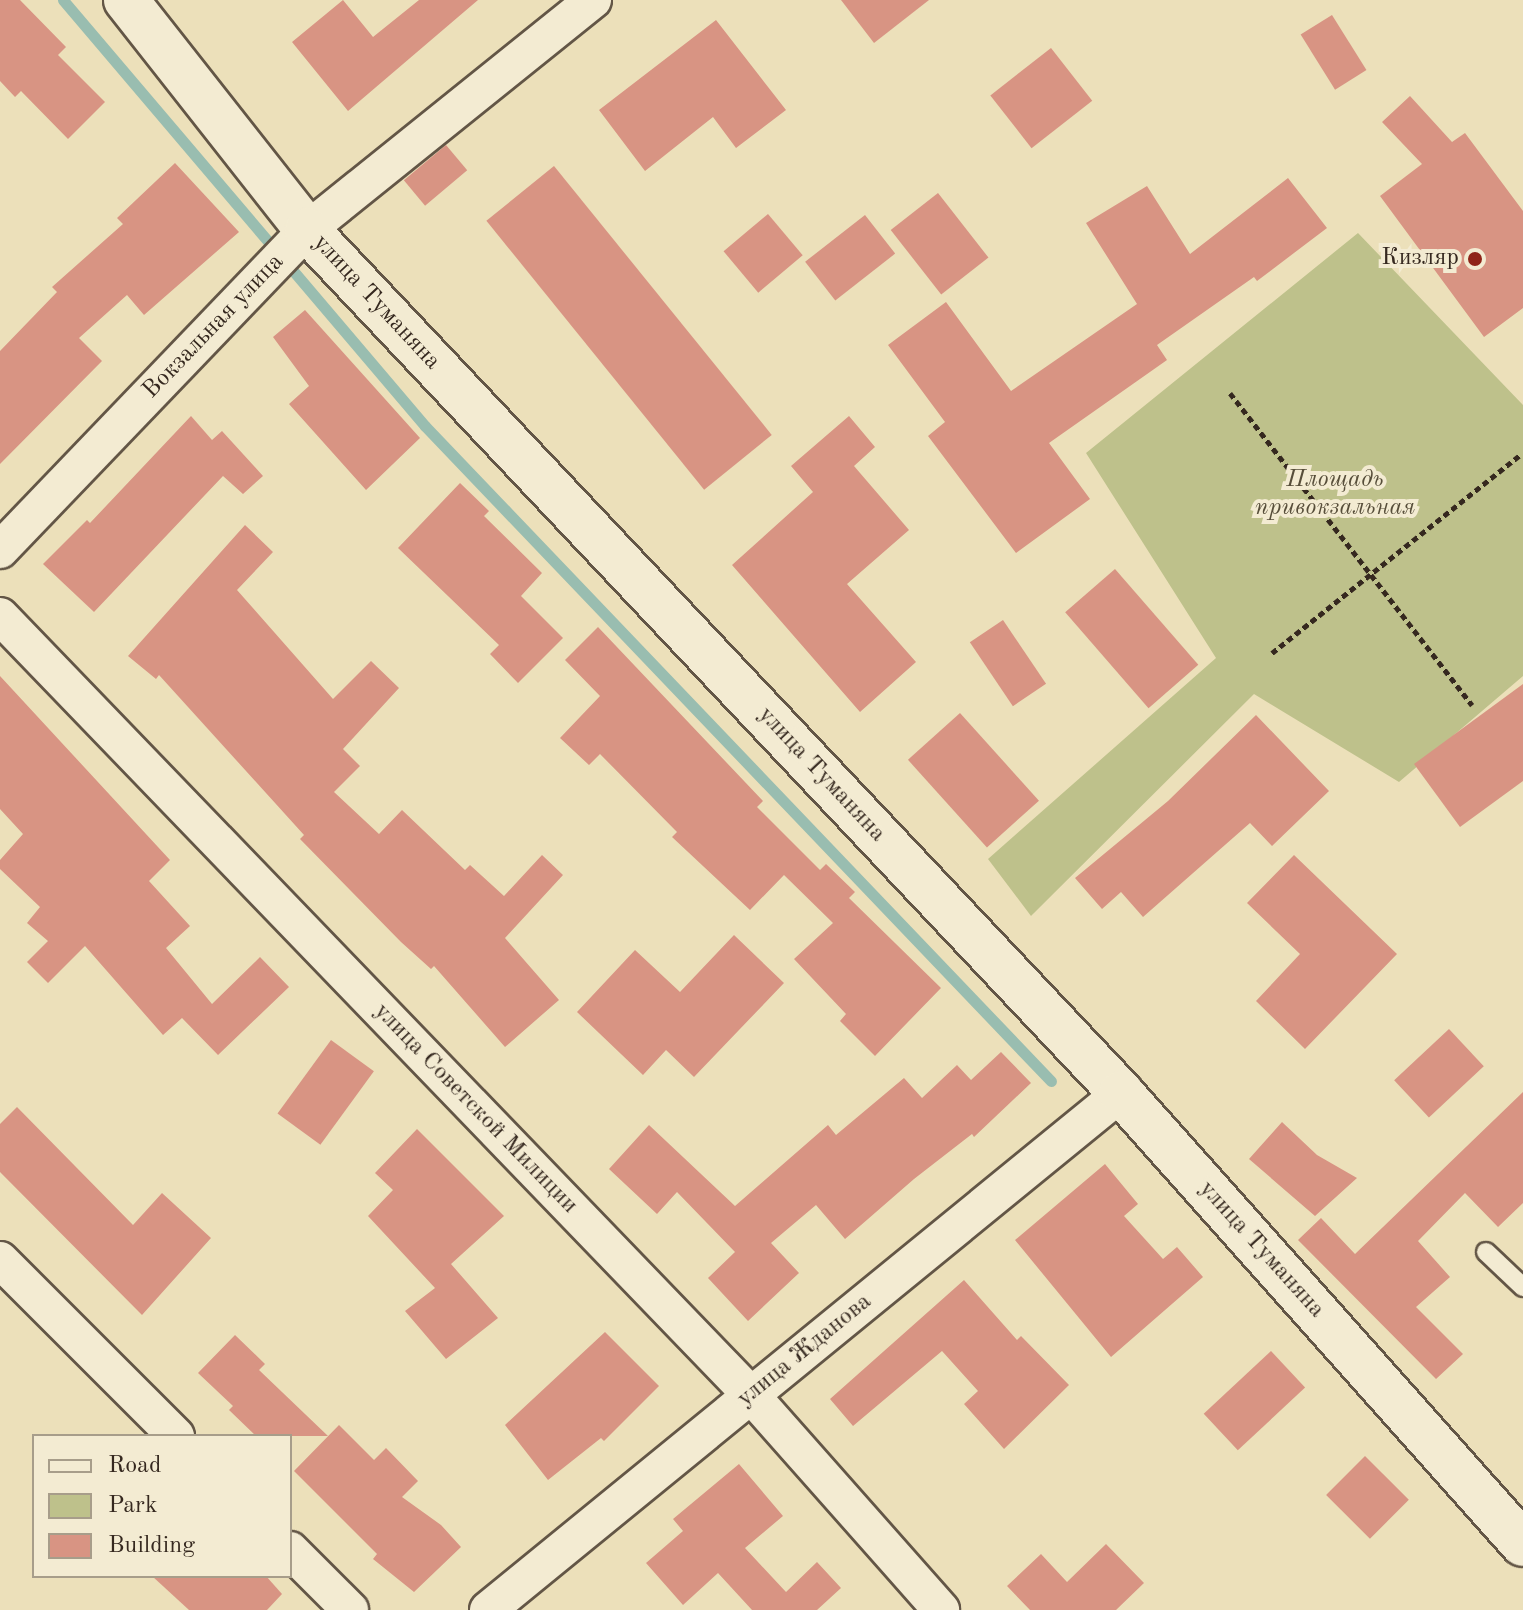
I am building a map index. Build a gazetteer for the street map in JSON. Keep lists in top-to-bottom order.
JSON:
{
  "streets": {
    "street": [
      "улица Туманяна",
      "Вокзальная улица",
      "улица Советской Милиции",
      "улица Жданова"
    ]
  },
  "crossings": [
    ["улица Туманяна", "Вокзальная улица"],
    ["улица Туманяна", "улица Жданова"],
    ["улица Советской Милиции", "улица Жданова"]
  ],
  "parks": ["Площадь привокзальная"],
  "places": ["Кизляр"],
  "legend": ["Road", "Park", "Building"]
}
